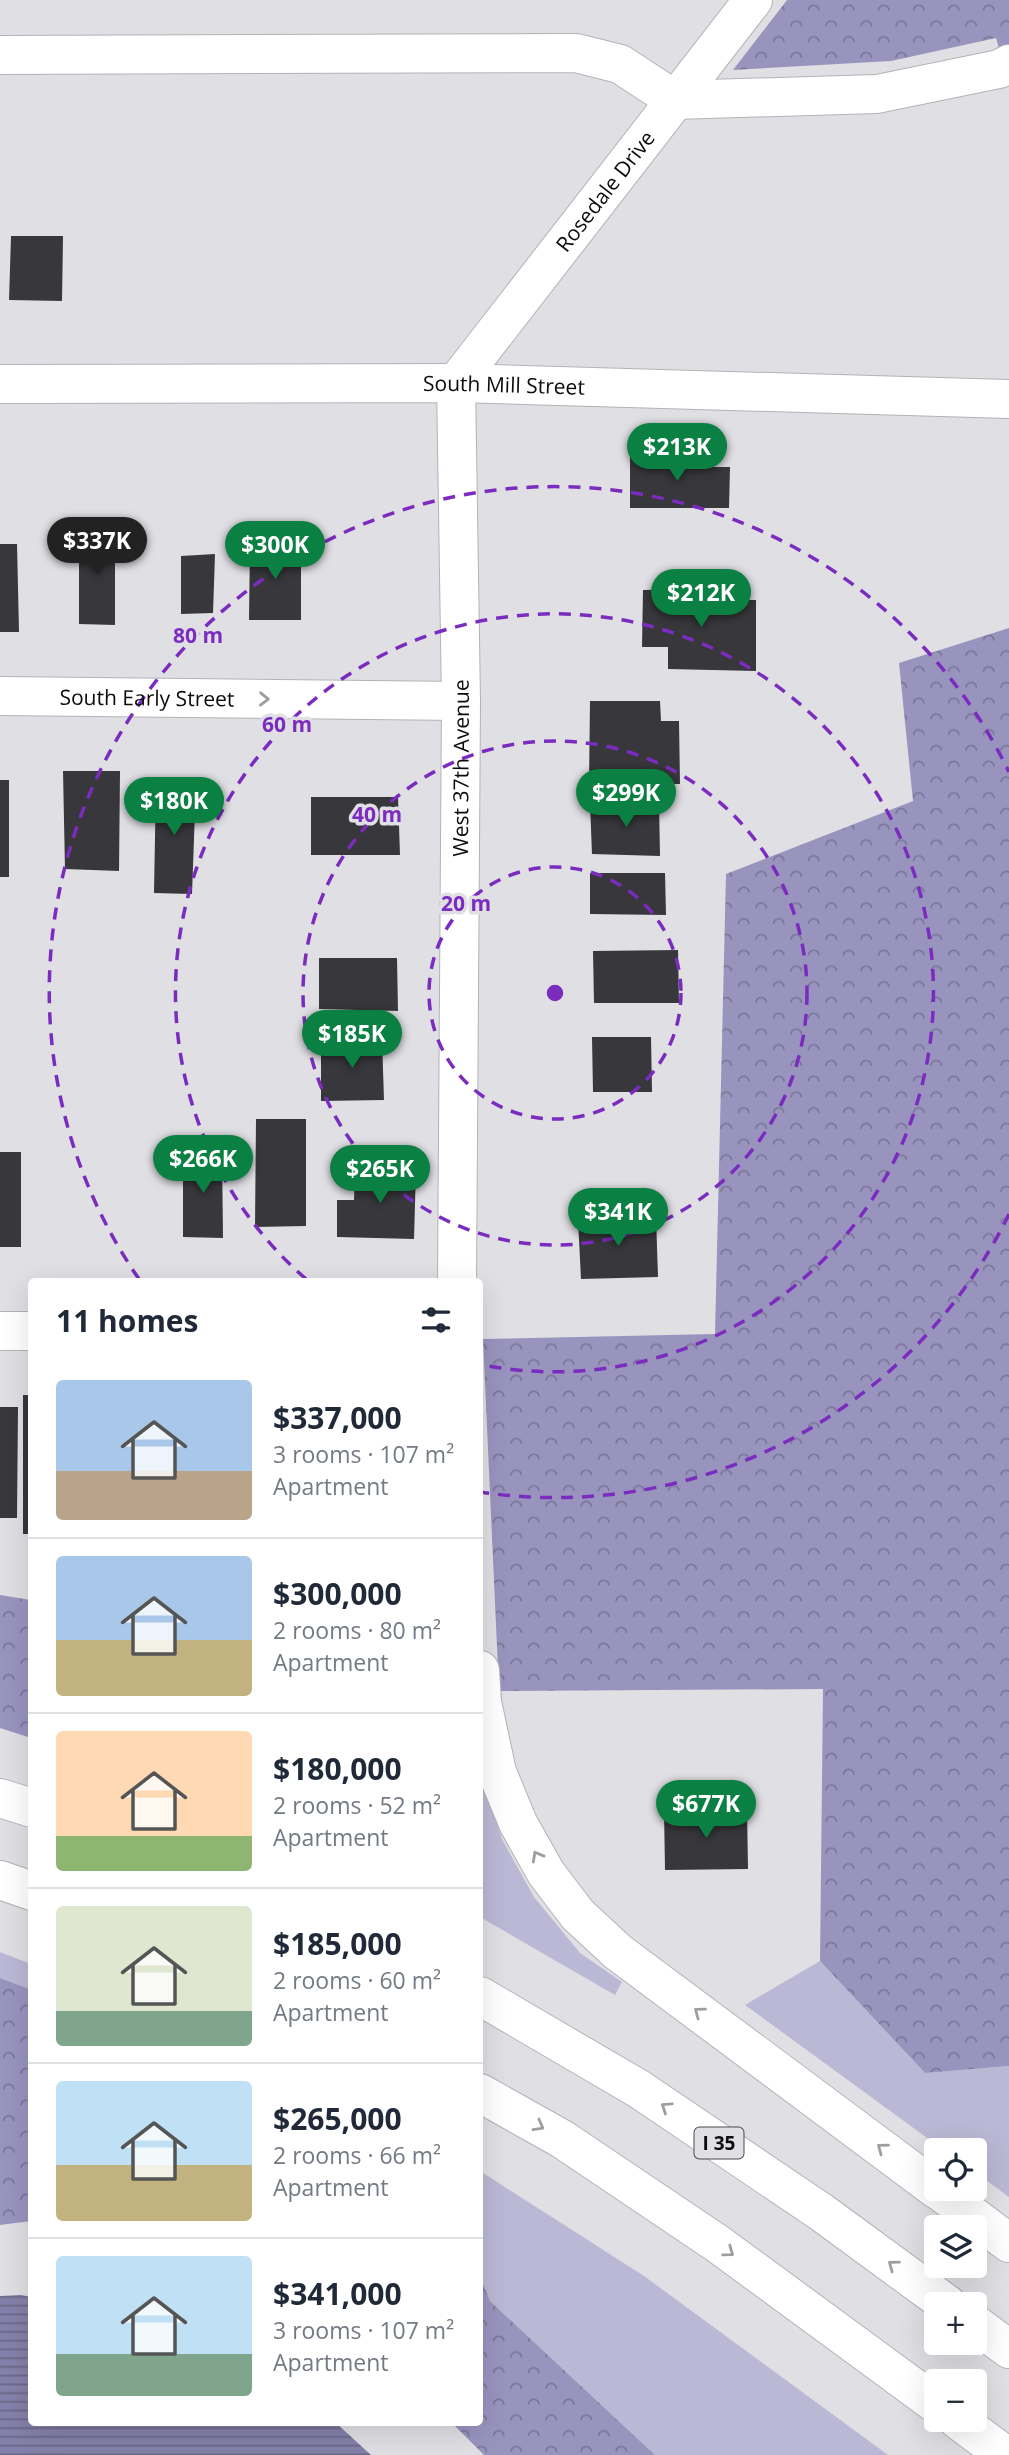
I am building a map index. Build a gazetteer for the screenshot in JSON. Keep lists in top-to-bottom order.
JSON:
{
  "streets": {
    "main road": [
      "Rosedale Drive",
      "South Mill Street",
      "South Early Street",
      "West 37th Avenue",
      "I 35"
    ]
  },
  "crossings": [
    ["Rosedale Drive", "South Mill Street"],
    ["Rosedale Drive", "West 37th Avenue"],
    ["South Mill Street", "West 37th Avenue"],
    ["South Early Street", "West 37th Avenue"]
  ],
  "one_way": ["South Early Street"],
  "page": {
    "price": [
      "$213K",
      "$337K",
      "$300K",
      "$212K",
      "$299K",
      "$180K",
      "$185K",
      "$266K",
      "$265K",
      "$341K",
      "$677K"
    ],
    "heading": "11 homes",
    "list": [
      {
        "name": "$337,000",
        "note": "3 rooms · 107 m² · Apartment"
      },
      {
        "name": "$300,000",
        "note": "2 rooms · 80 m² · Apartment"
      },
      {
        "name": "$180,000",
        "note": "2 rooms · 52 m² · Apartment"
      },
      {
        "name": "$185,000",
        "note": "2 rooms · 60 m² · Apartment"
      },
      {
        "name": "$265,000",
        "note": "2 rooms · 66 m² · Apartment"
      },
      {
        "name": "$341,000",
        "note": "3 rooms · 107 m² · Apartment"
      }
    ],
    "map_buttons": ["+", "−"]
  },
  "rings": [
    "80 m",
    "60 m",
    "40 m",
    "20 m"
  ]
}
